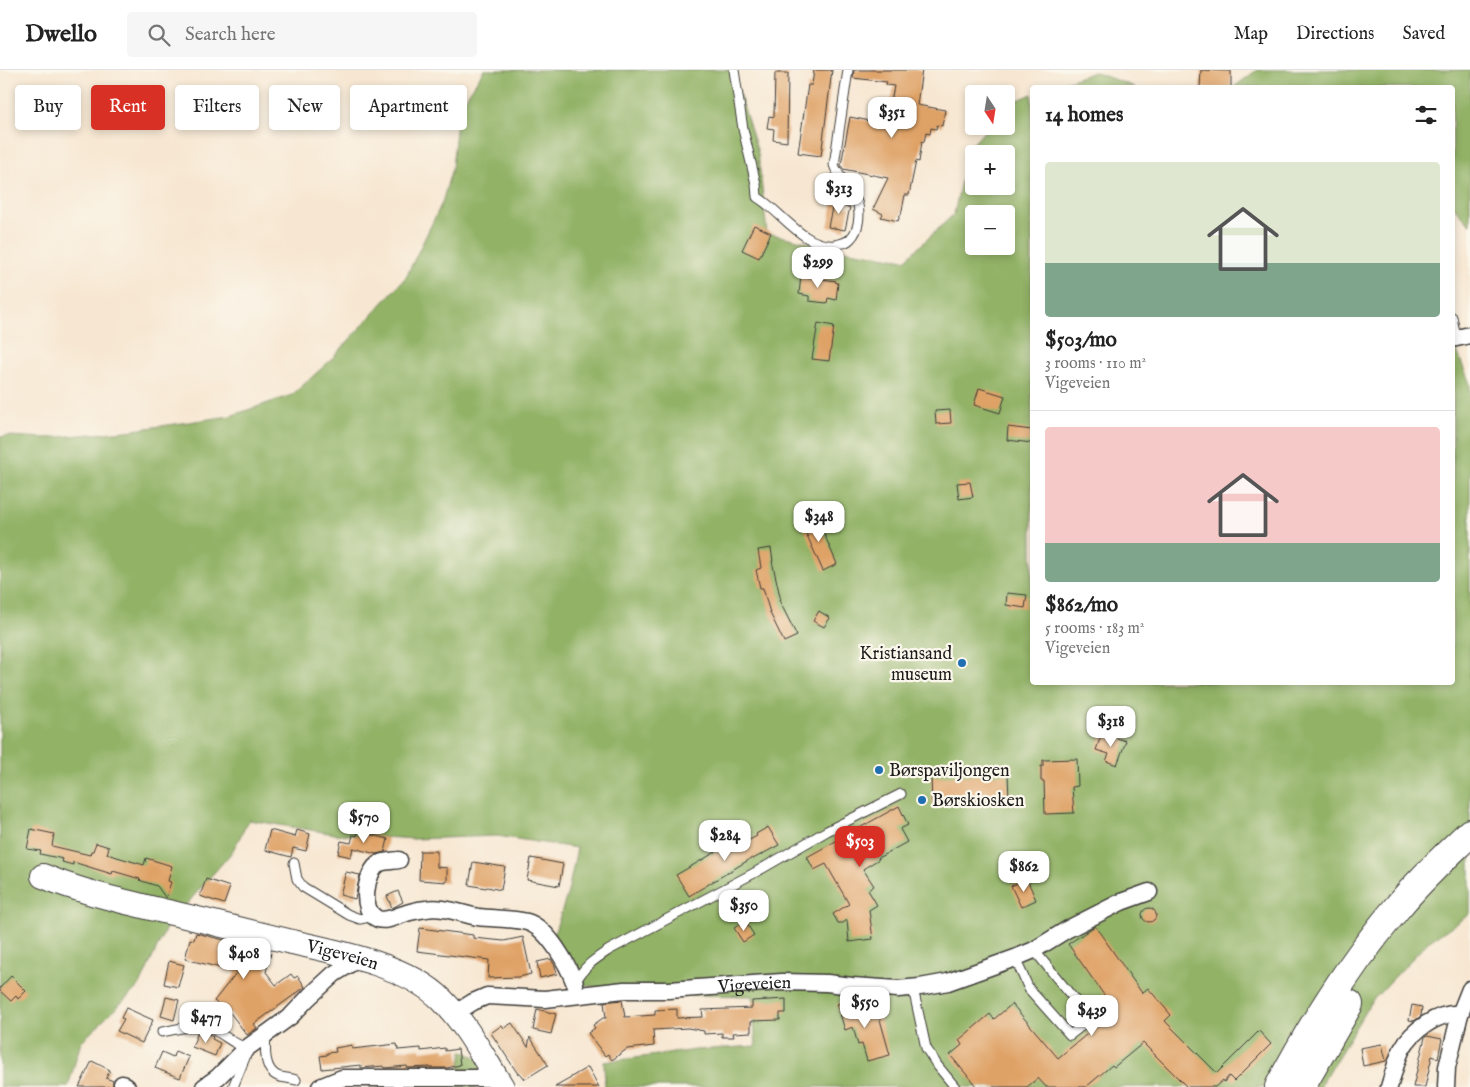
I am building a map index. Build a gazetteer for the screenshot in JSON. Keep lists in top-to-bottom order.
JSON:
{
  "streets": {
    "street": ["Vigeveien"]
  },
  "places": ["Kristiansand museum", "Børspaviljongen", "Børskiosken"],
  "north": "bottom",
  "page": {
    "header": "Dwello",
    "search": "Search here",
    "nav": ["Map", "Directions", "Saved"],
    "map_buttons": ["+", "−"],
    "chip": [
      "Buy",
      "Rent",
      "Filters",
      "New",
      "Apartment"
    ],
    "heading": "14 homes",
    "price": [
      "$351",
      "$313",
      "$299",
      "$348",
      "$318",
      "$570",
      "$284",
      "$503",
      "$862",
      "$350",
      "$408",
      "$550",
      "$439",
      "$477"
    ],
    "list": [
      {
        "name": "$503/mo",
        "note": "3 rooms · 110 m² · Vigeveien"
      },
      {
        "name": "$862/mo",
        "note": "5 rooms · 183 m² · Vigeveien"
      }
    ]
  }
}
